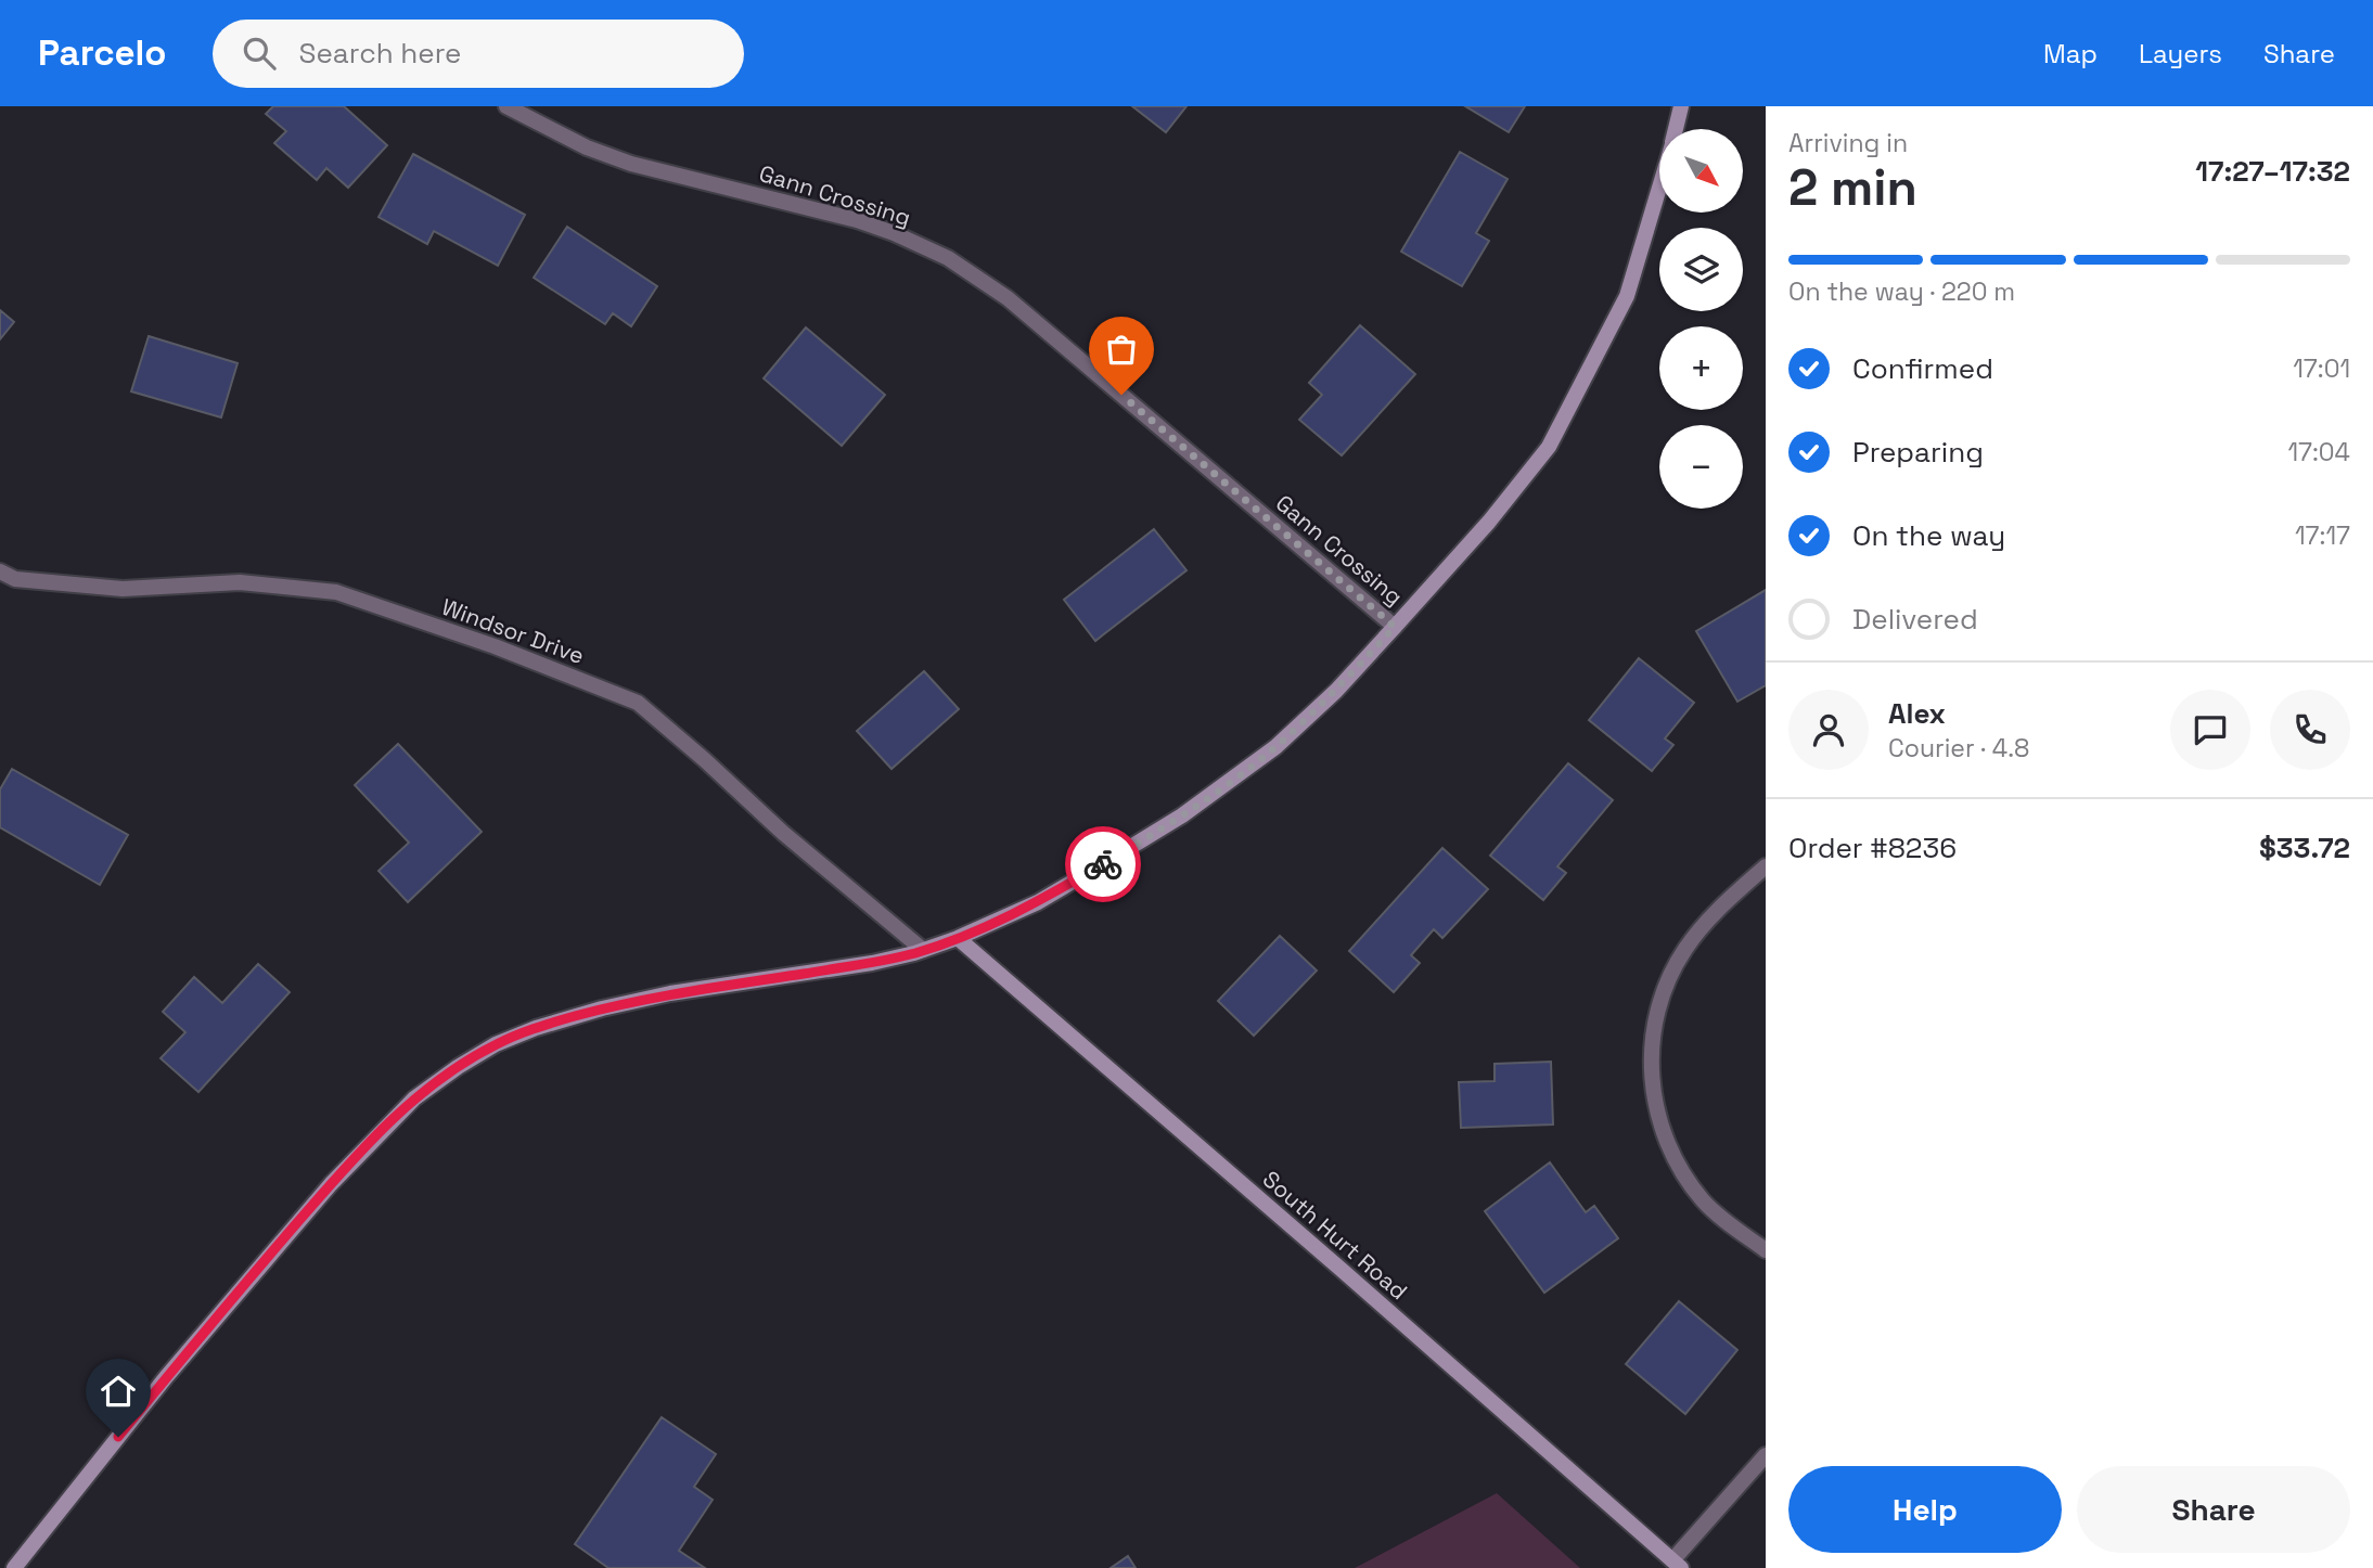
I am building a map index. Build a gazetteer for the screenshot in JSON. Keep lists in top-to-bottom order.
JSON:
{
  "streets": {
    "street": ["Gann Crossing", "Windsor Drive", "South Hurt Road"]
  },
  "north": "bottom right",
  "page": {
    "header": "Parcelo",
    "search": "Search here",
    "nav": ["Map", "Layers", "Share"],
    "heading": ["2 min", "Arriving in", "17:27–17:32"],
    "panel": [
      "Alex",
      "Courier · 4.8",
      "Order #8236",
      "$33.72"
    ],
    "map_buttons": ["+", "−"],
    "bar": "On the way · 220 m",
    "list": [
      ["Confirmed", "17:01"],
      ["Preparing", "17:04"],
      ["On the way", "17:17"],
      "Delivered"
    ],
    "buttons": ["Help", "Share"]
  }
}
